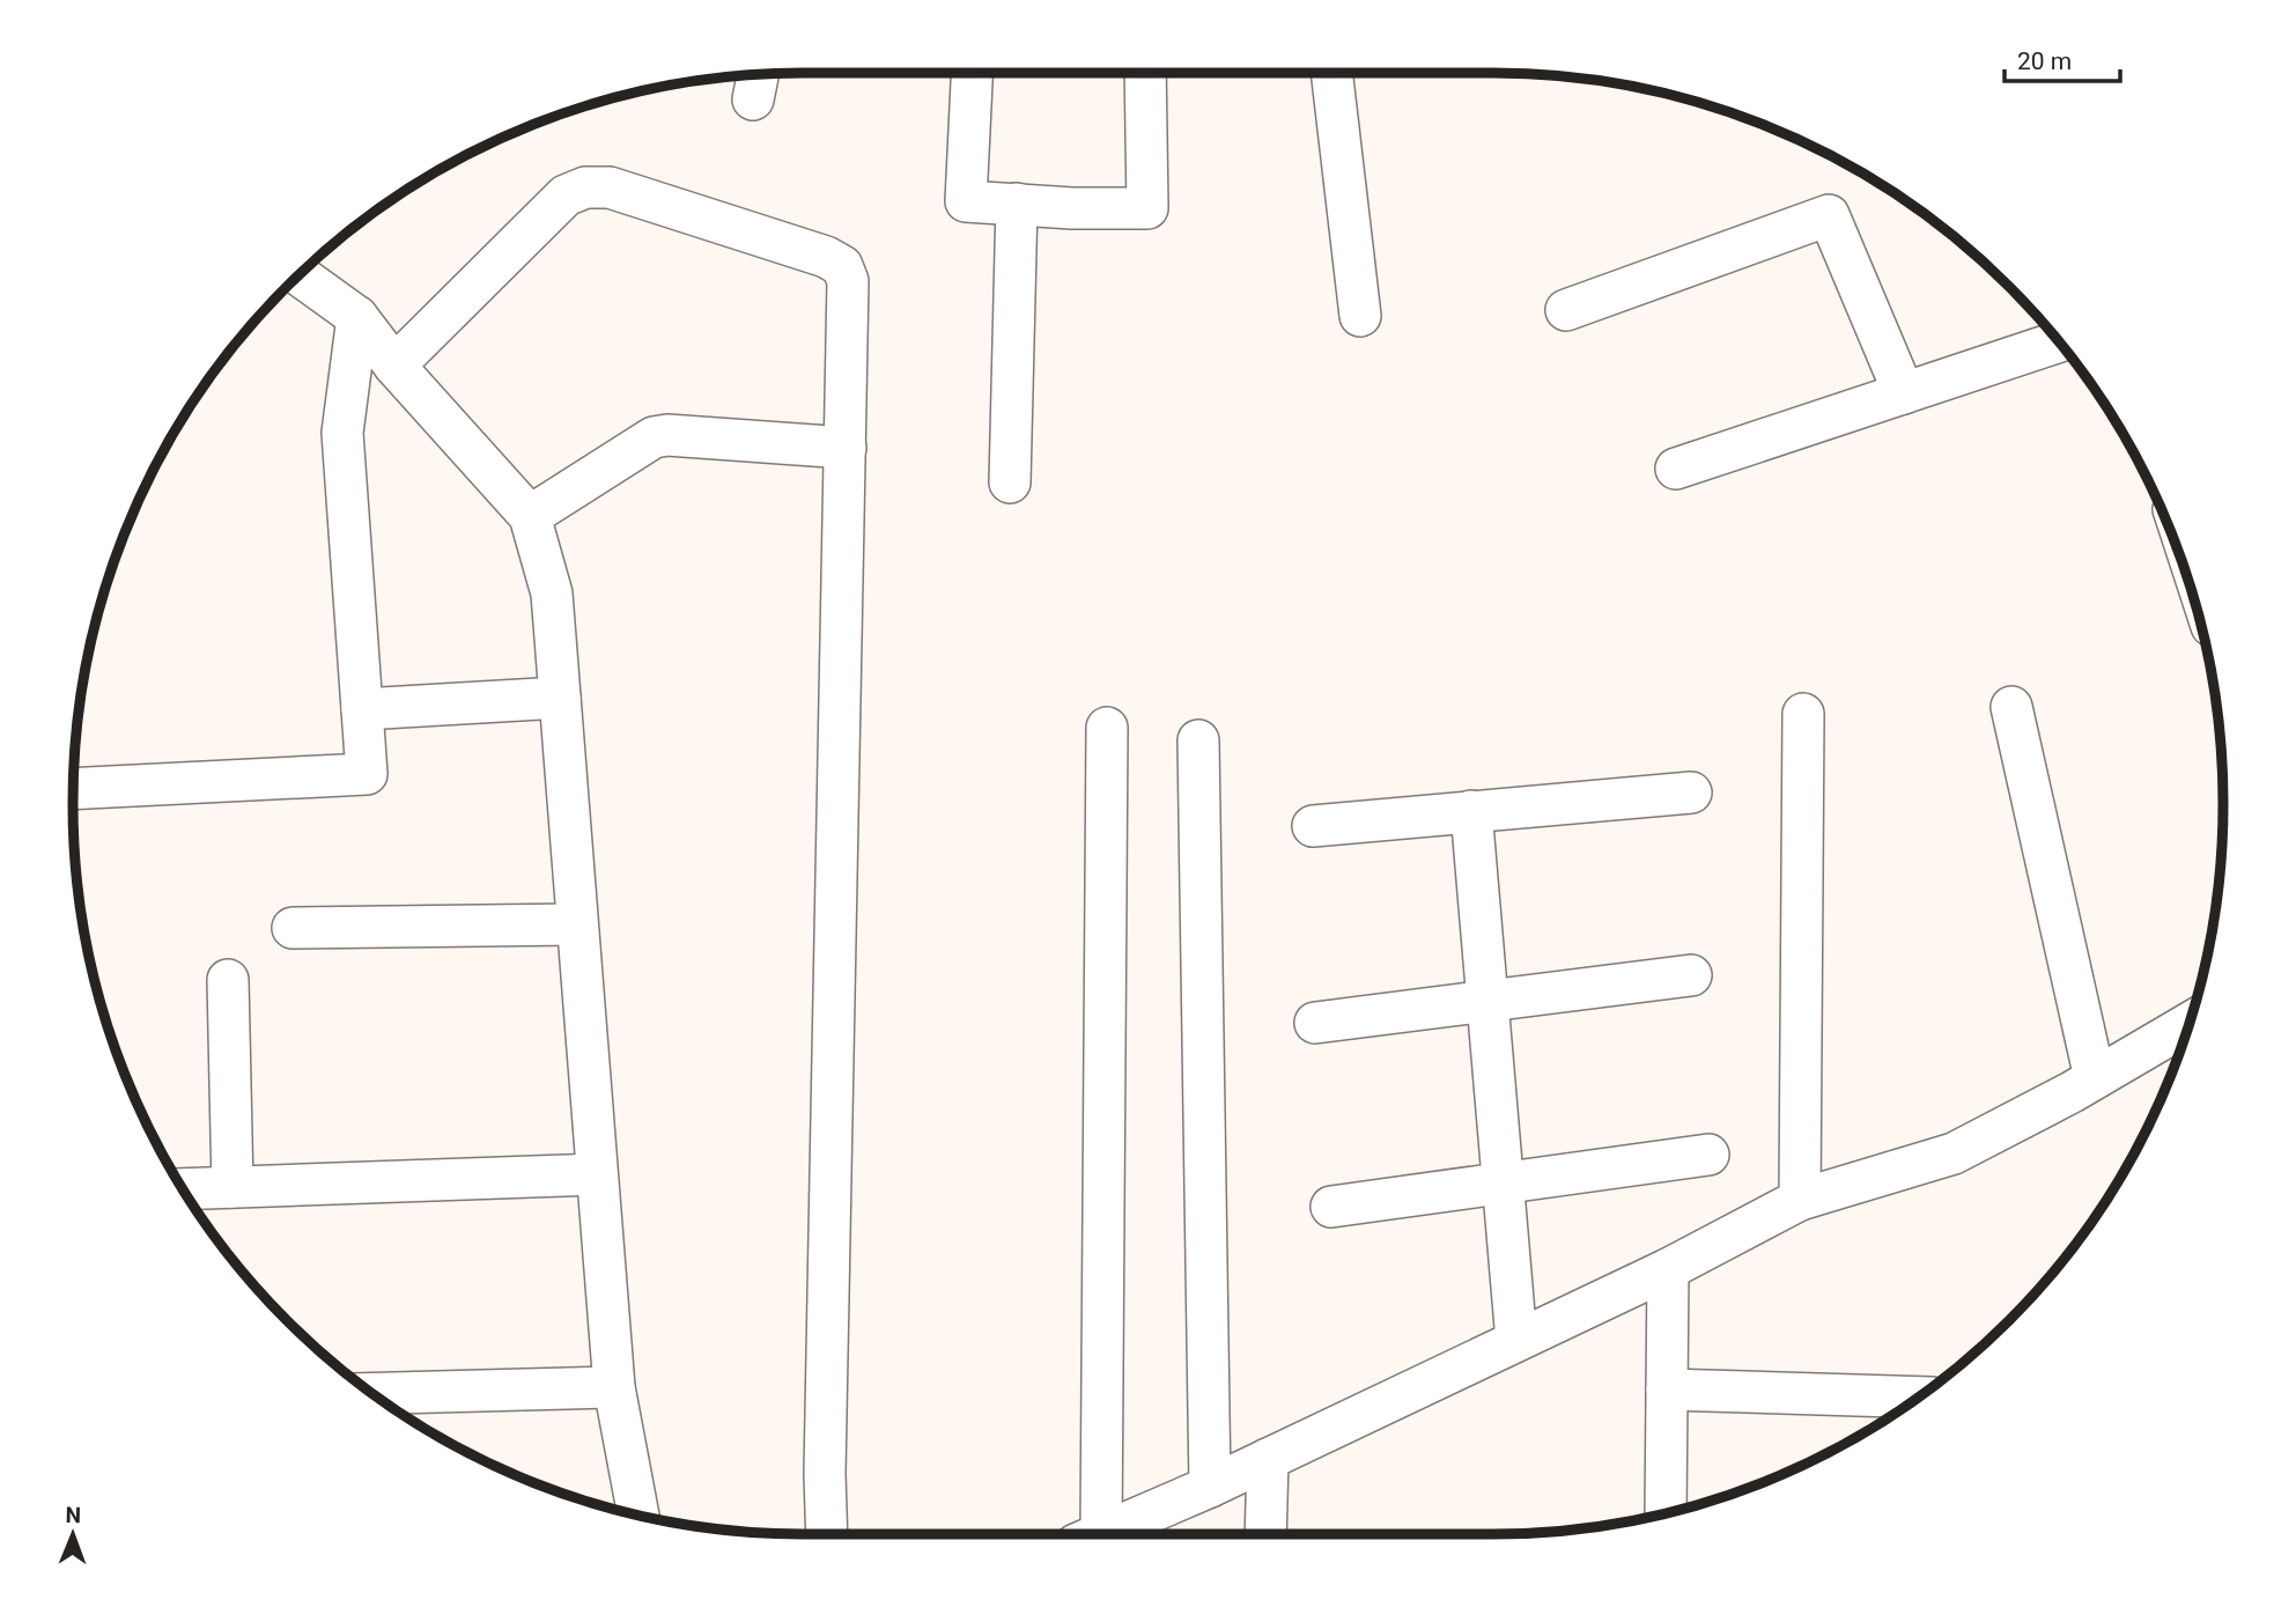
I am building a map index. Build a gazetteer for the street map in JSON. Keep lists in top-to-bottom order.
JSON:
{
  "scale_bar": "20 m",
  "north": "top"
}
